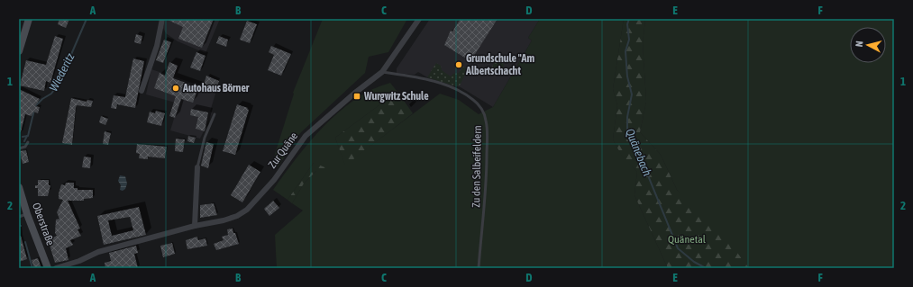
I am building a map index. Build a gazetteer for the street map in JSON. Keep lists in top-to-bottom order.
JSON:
{
  "streets": {
    "street": ["Zur Quäne", "Oberstraße"],
    "lane": ["Zu den Salbeifeldern"]
  },
  "crossings": [
    ["Zur Quäne", "Zu den Salbeifeldern"]
  ],
  "water": ["Wiederitz", "Quänebach"],
  "parks": ["Quänetal"],
  "places": {
    "other": ["Grundschule \"Am Albertschacht", "Autohaus Börner"],
    "transit": ["Wurgwitz Schule"]
  },
  "north": "left",
  "grid": {
    "columns": [
      "A",
      "B",
      "C",
      "D",
      "E",
      "F"
    ],
    "rows": ["1", "2"]
  }
}
